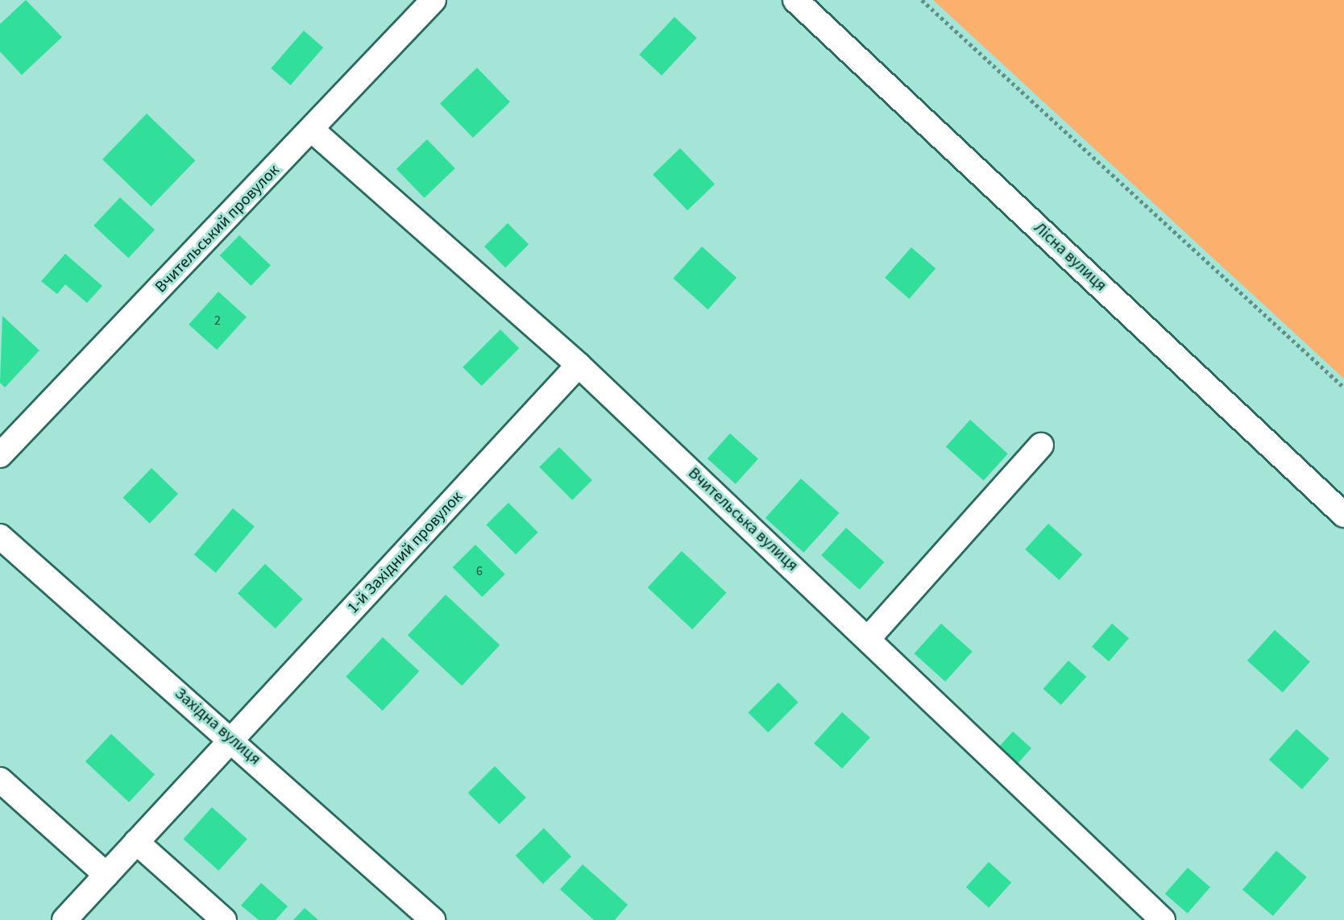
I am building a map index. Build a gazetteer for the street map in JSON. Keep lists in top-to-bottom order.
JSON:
{
  "streets": {
    "street": [
      "Вчительський провулок",
      "Лісна вулиця",
      "Вчительська вулиця",
      "1-й Західний провулок",
      "Західна вулиця"
    ]
  },
  "crossings": [
    ["Вчительський провулок", "Вчительська вулиця"],
    ["Вчительська вулиця", "1-й Західний провулок"],
    ["1-й Західний провулок", "Західна вулиця"]
  ],
  "house_numbers": ["2", "6"]
}
